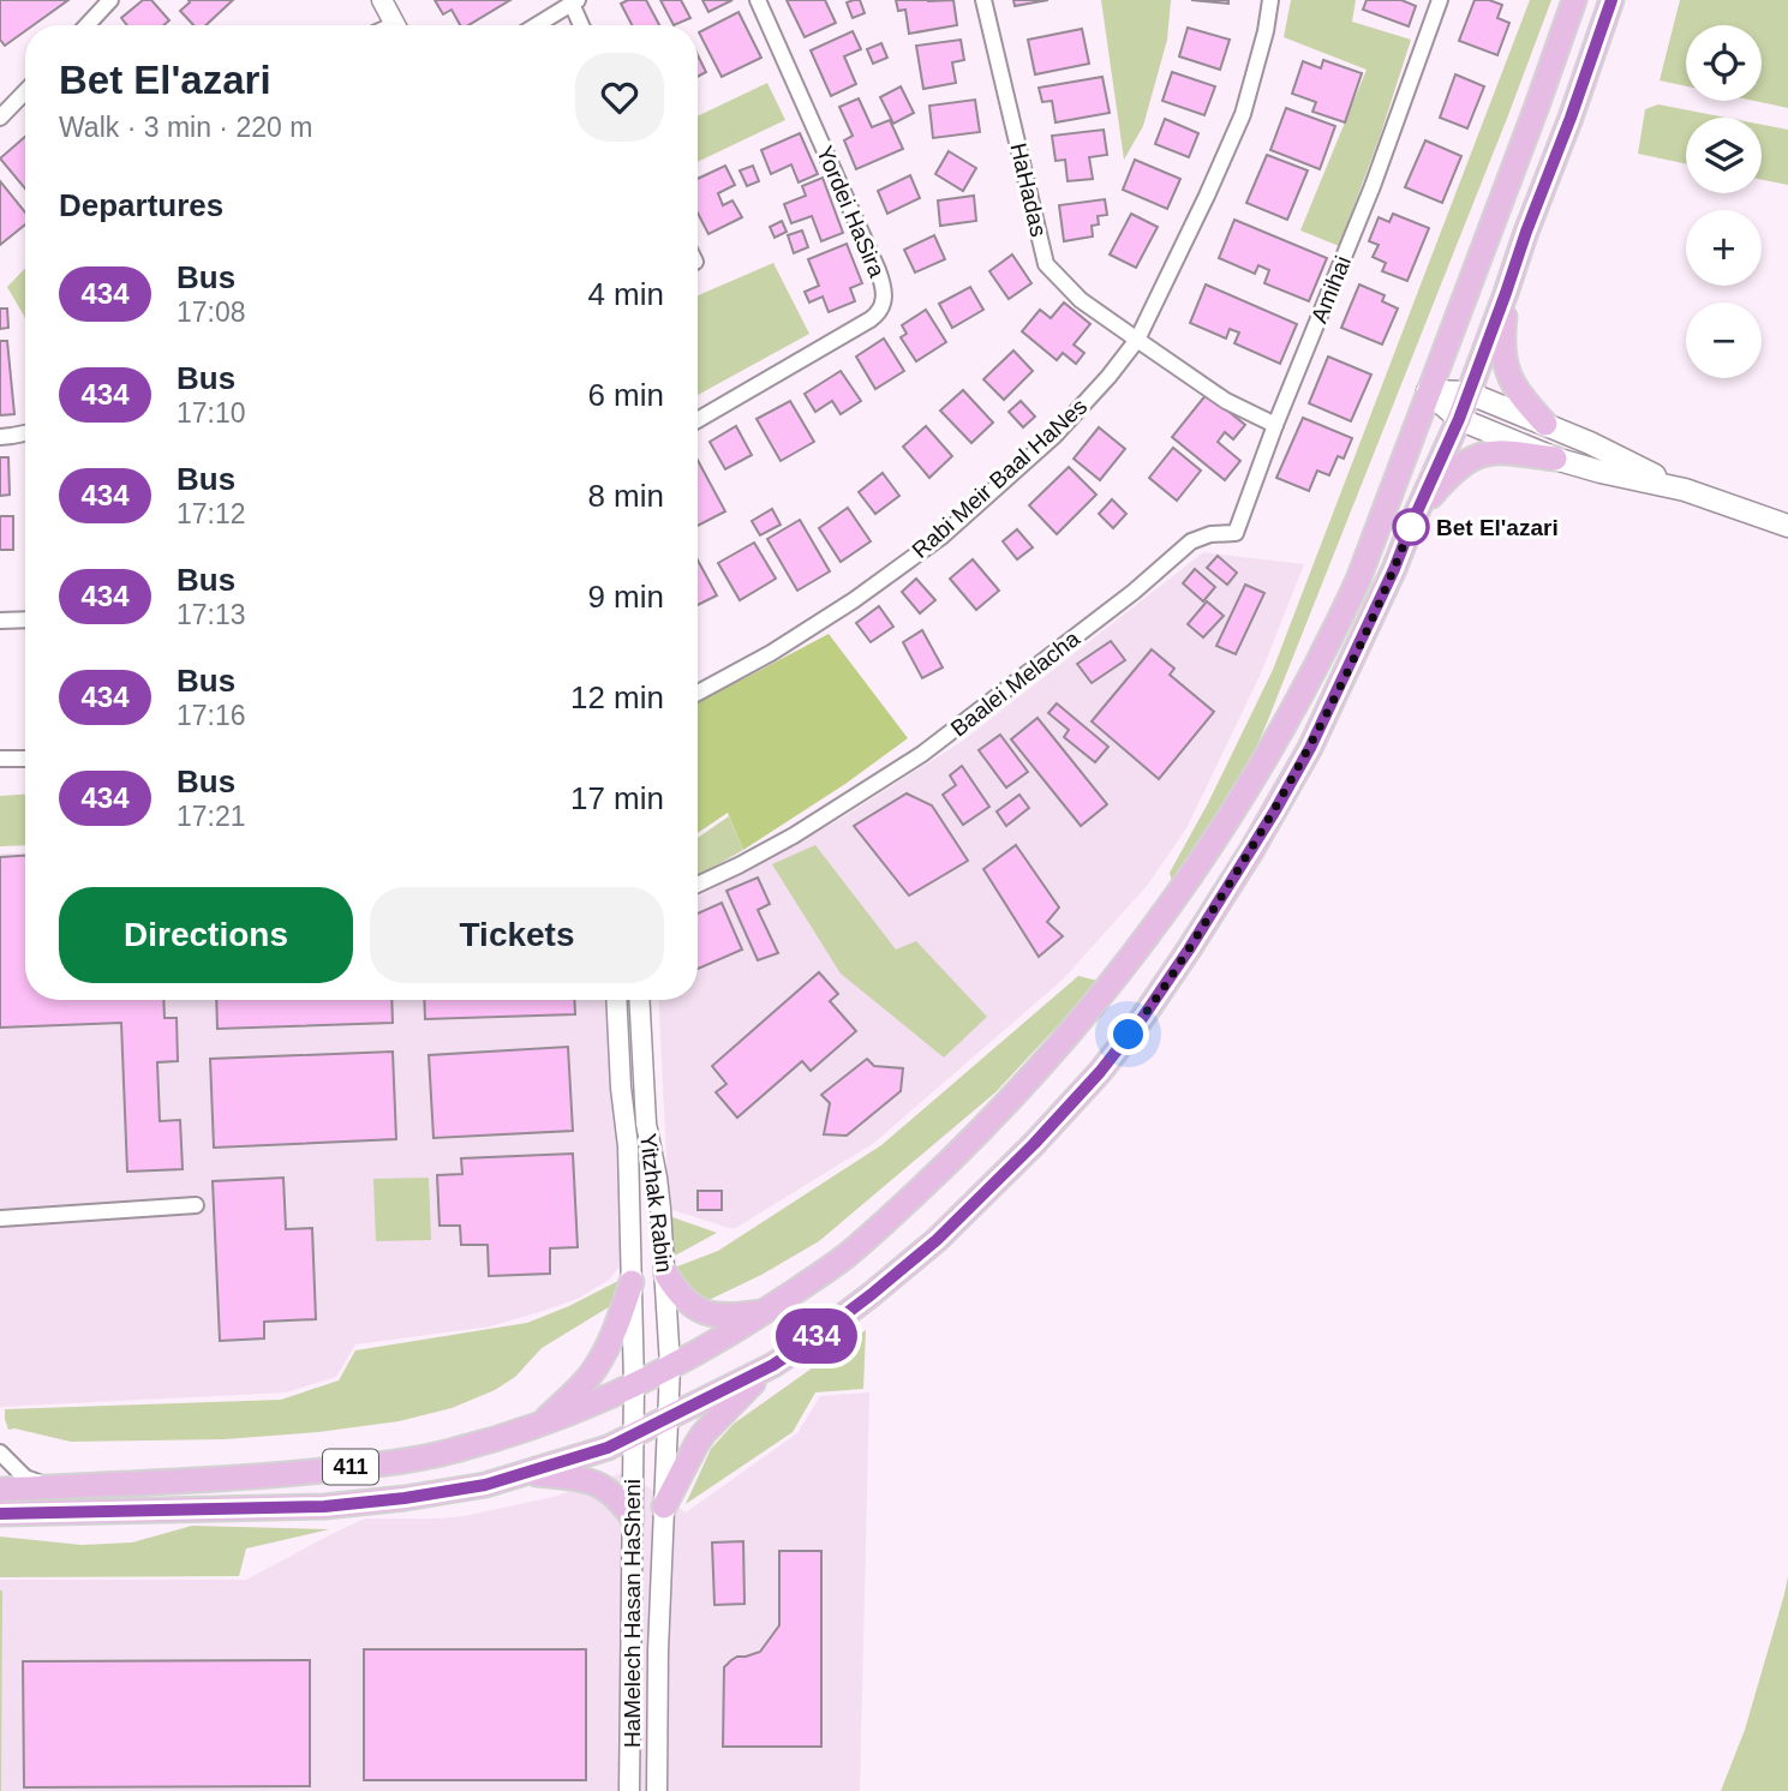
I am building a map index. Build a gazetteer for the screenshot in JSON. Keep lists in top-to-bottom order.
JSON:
{
  "streets": {
    "main road": ["411"],
    "street": [
      "HaHadas",
      "Yordei HaSira",
      "Amihai",
      "Rabi Meir Baal HaNes",
      "Baalei Melacha",
      "Yitzhak Rabin",
      "HaMelech Hasan HaSheni"
    ]
  },
  "crossings": [
    ["HaHadas", "Rabi Meir Baal HaNes"],
    ["Amihai", "Baalei Melacha"],
    ["Yitzhak Rabin", "411"],
    ["Yitzhak Rabin", "HaMelech Hasan HaSheni"],
    ["411", "HaMelech Hasan HaSheni"]
  ],
  "places": ["Bet El'azari"],
  "lines": ["bus line 434"],
  "page": {
    "on_map": "434",
    "map_buttons": ["+", "−"],
    "heading": [
      ["Bet El'azari", "Walk · 3 min · 220 m"],
      "Departures"
    ],
    "list": [
      {
        "mark": "434",
        "name": "Bus",
        "note": "17:08",
        "value": "4 min"
      },
      {
        "mark": "434",
        "name": "Bus",
        "note": "17:10",
        "value": "6 min"
      },
      {
        "mark": "434",
        "name": "Bus",
        "note": "17:12",
        "value": "8 min"
      },
      {
        "mark": "434",
        "name": "Bus",
        "note": "17:13",
        "value": "9 min"
      },
      {
        "mark": "434",
        "name": "Bus",
        "note": "17:16",
        "value": "12 min"
      },
      {
        "mark": "434",
        "name": "Bus",
        "note": "17:21",
        "value": "17 min"
      }
    ],
    "buttons": ["Directions", "Tickets"]
  }
}
